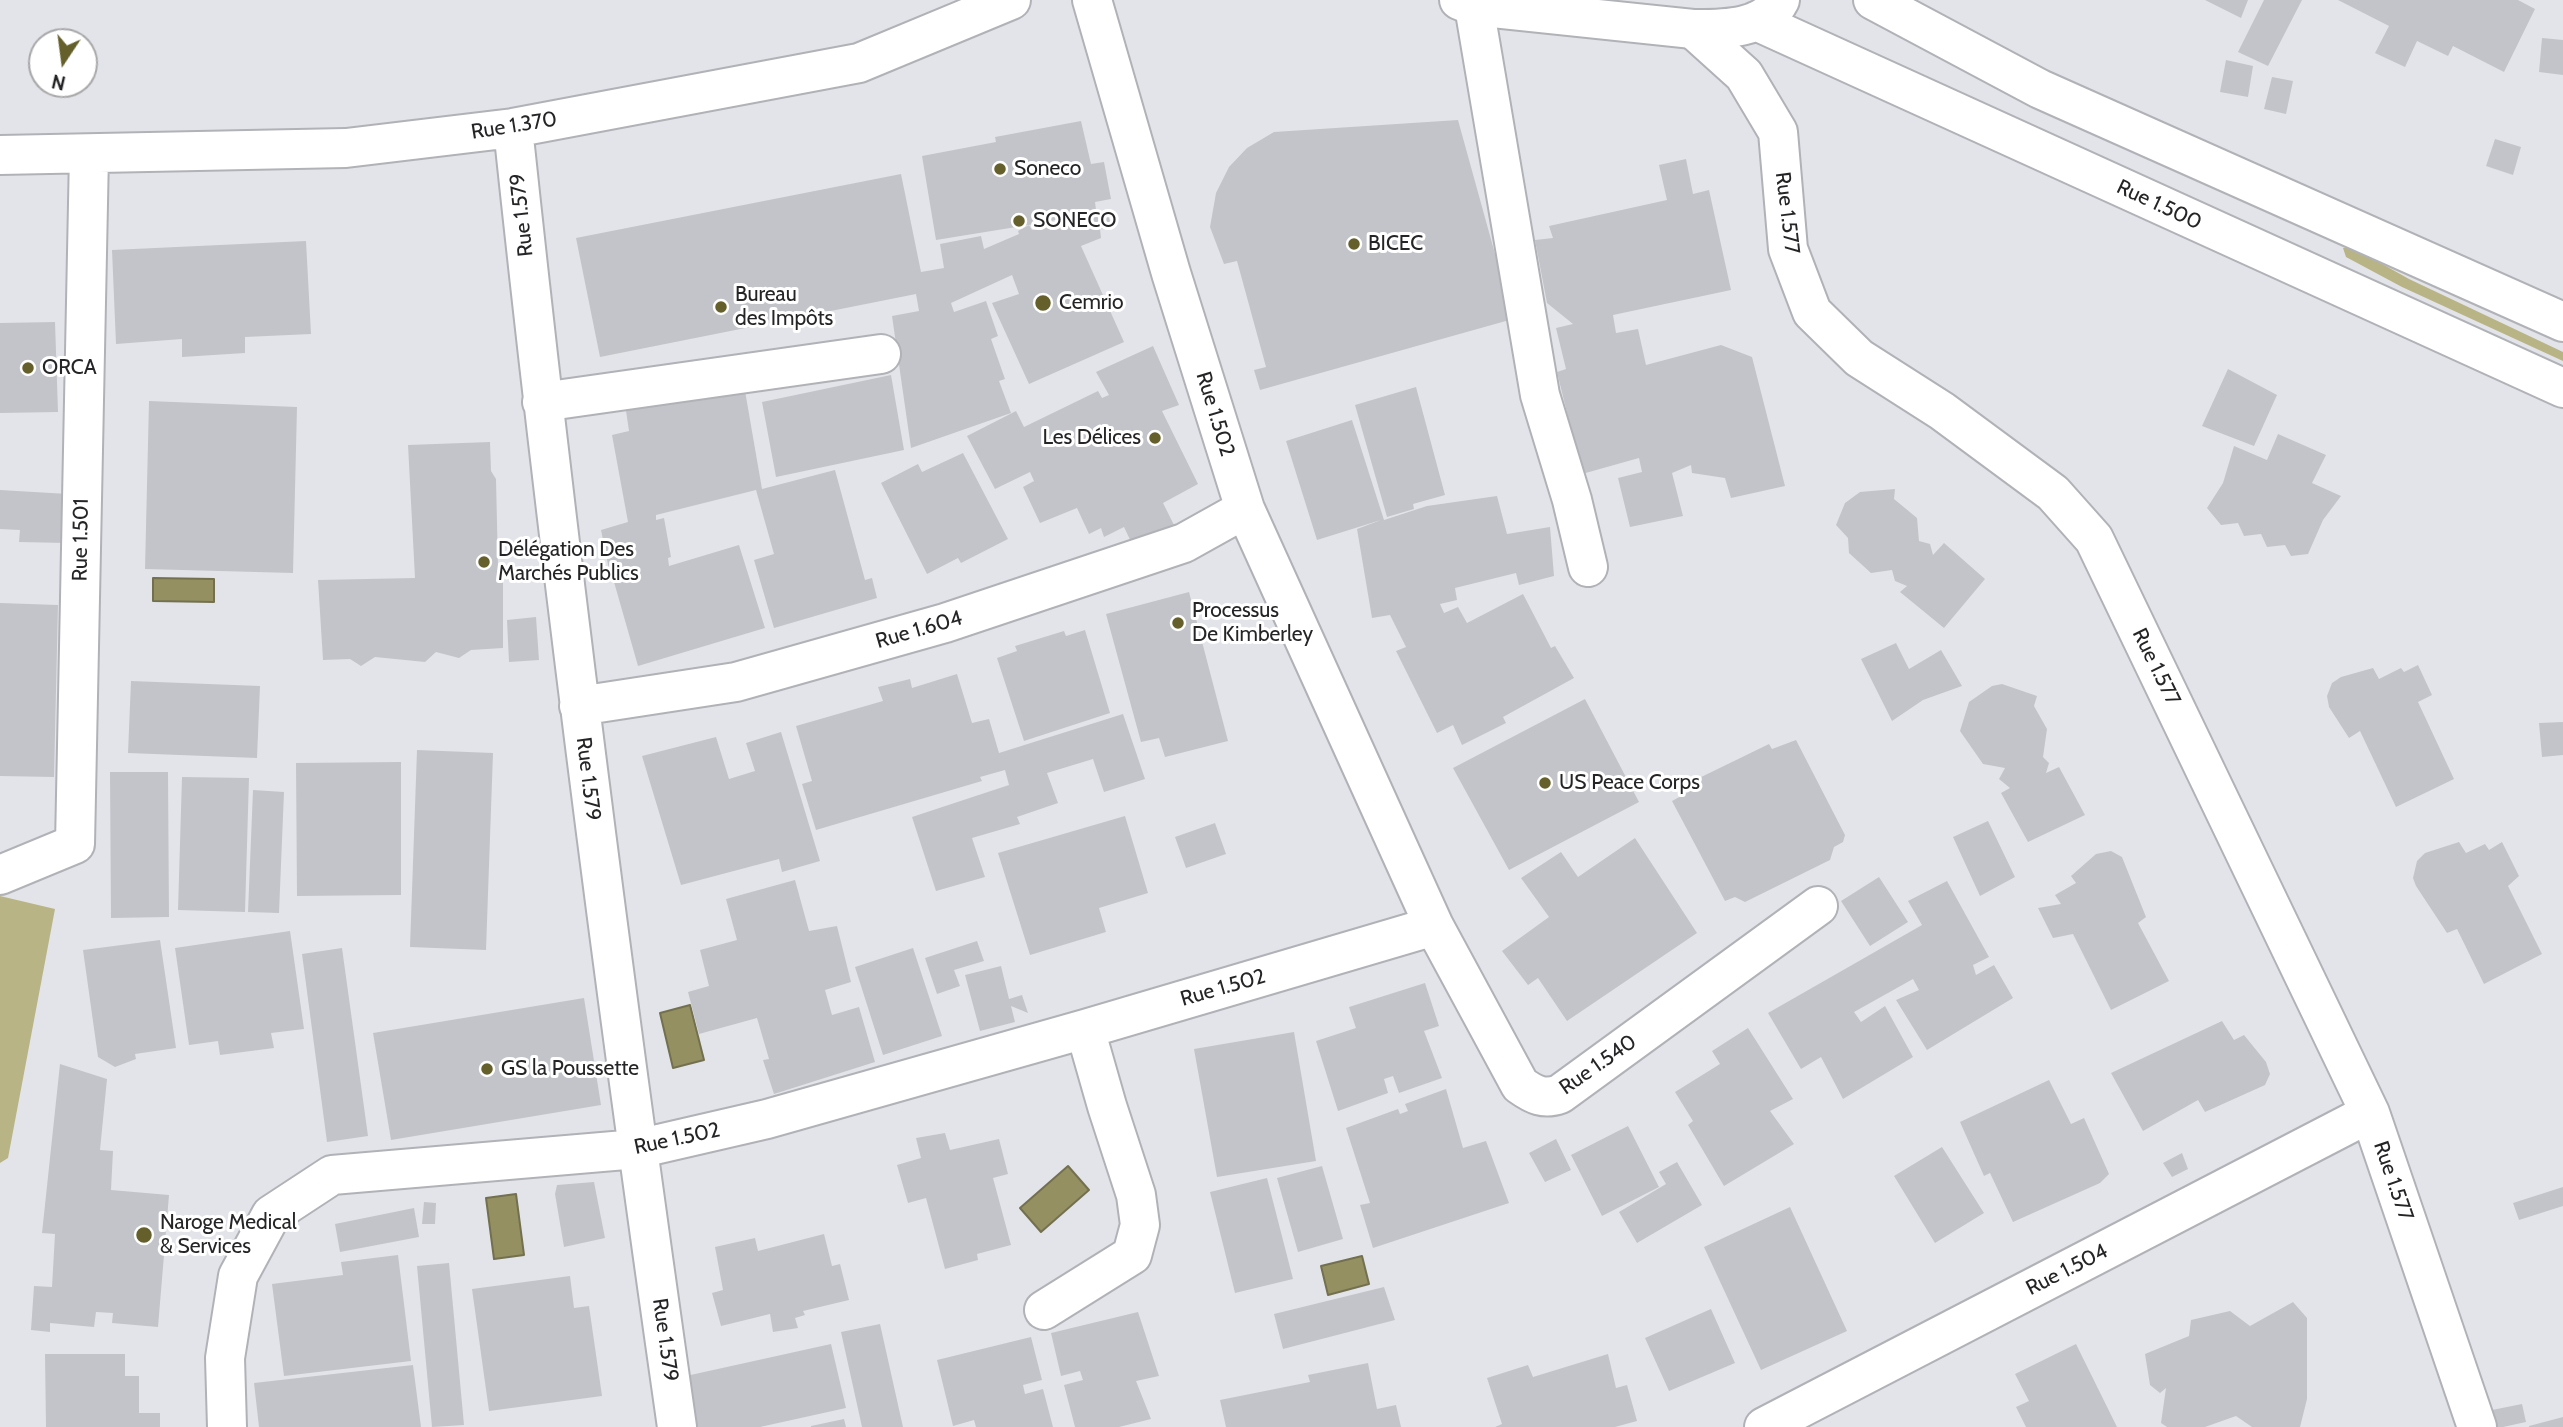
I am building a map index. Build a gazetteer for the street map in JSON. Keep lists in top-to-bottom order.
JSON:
{
  "streets": {
    "street": [
      "Rue 1.370",
      "Rue 1.500",
      "Rue 1.577",
      "Rue 1.579",
      "Rue 1.502",
      "Rue 1.501",
      "Rue 1.604",
      "Rue 1.540",
      "Rue 1.504"
    ]
  },
  "crossings": [
    ["Rue 1.370", "Rue 1.579"],
    ["Rue 1.370", "Rue 1.501"],
    ["Rue 1.577", "Rue 1.504"],
    ["Rue 1.579", "Rue 1.502"],
    ["Rue 1.579", "Rue 1.604"],
    ["Rue 1.502", "Rue 1.604"],
    ["Rue 1.502", "Rue 1.540"]
  ],
  "places": [
    "Soneco",
    "SONECO",
    "BICEC",
    "Cemrio",
    "Bureau des Impôts",
    "ORCA",
    "Les Délices",
    "Délégation Des Marchés Publics",
    "Processus De Kimberley",
    "US Peace Corps",
    "GS la Poussette",
    "Naroge Medical & Services"
  ],
  "north": "bottom"
}
